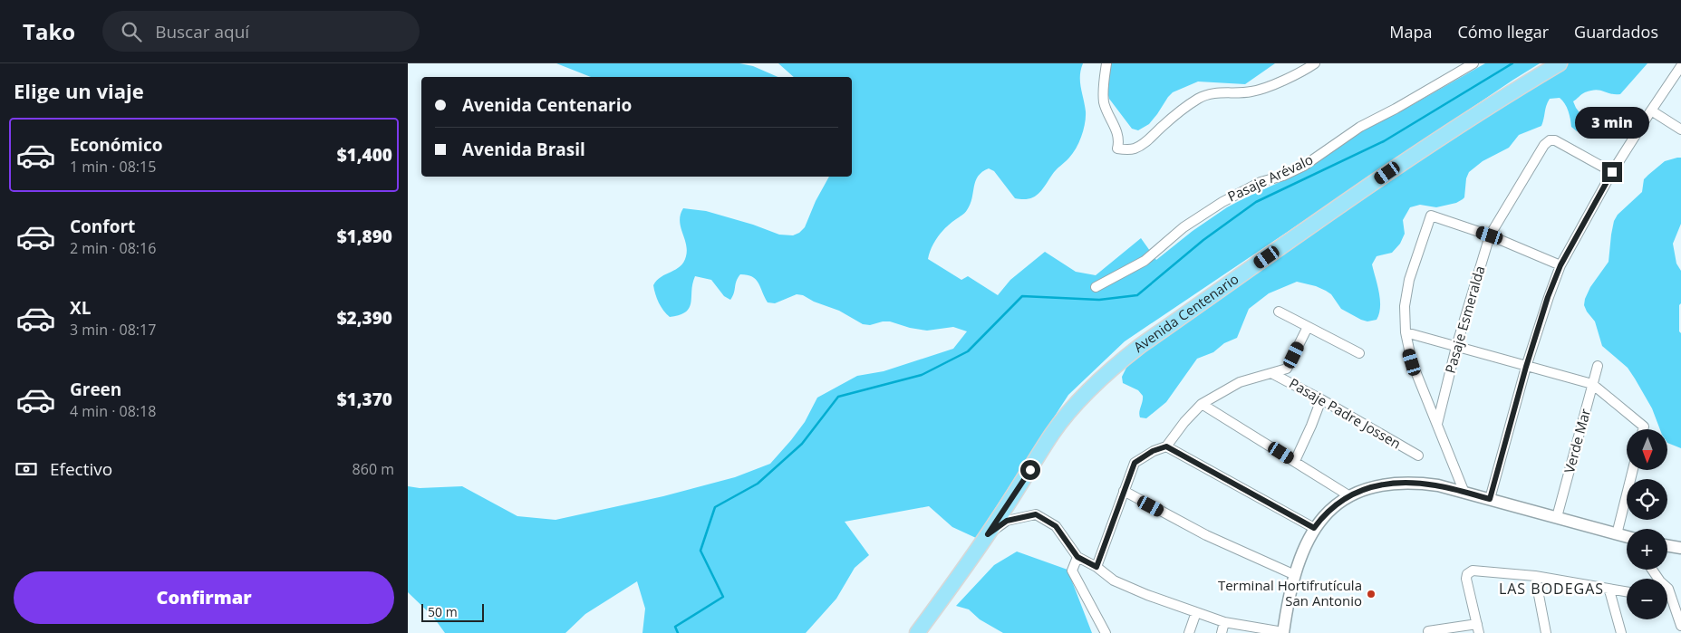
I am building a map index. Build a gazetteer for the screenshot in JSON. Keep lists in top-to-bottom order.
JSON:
{
  "streets": {
    "main road": ["Avenida Centenario"],
    "street": [
      "Pasaje Arévalo",
      "Pasaje Esmeralda",
      "Pasaje Padre Jossen",
      "Verde Mar"
    ]
  },
  "districts": ["LAS BODEGAS"],
  "places": ["Terminal Hortifrutícula San Antonio"],
  "scale_bar": "50 m",
  "north": "bottom",
  "page": {
    "header": "Tako",
    "search": "Buscar aquí",
    "nav": ["Mapa", "Cómo llegar", "Guardados"],
    "heading": "Elige un viaje",
    "banner": ["Avenida Centenario", "Avenida Brasil"],
    "bubble": "3 min",
    "list": [
      {
        "name": "Económico",
        "note": "1 min · 08:15",
        "value": "$1,400"
      },
      {
        "name": "Confort",
        "note": "2 min · 08:16",
        "value": "$1,890"
      },
      {
        "name": "XL",
        "note": "3 min · 08:17",
        "value": "$2,390"
      },
      {
        "name": "Green",
        "note": "4 min · 08:18",
        "value": "$1,370"
      }
    ],
    "map_buttons": ["+", "−"],
    "pay": ["Efectivo", "860 m"],
    "buttons": "Confirmar",
    "scale": "50 m"
  }
}
